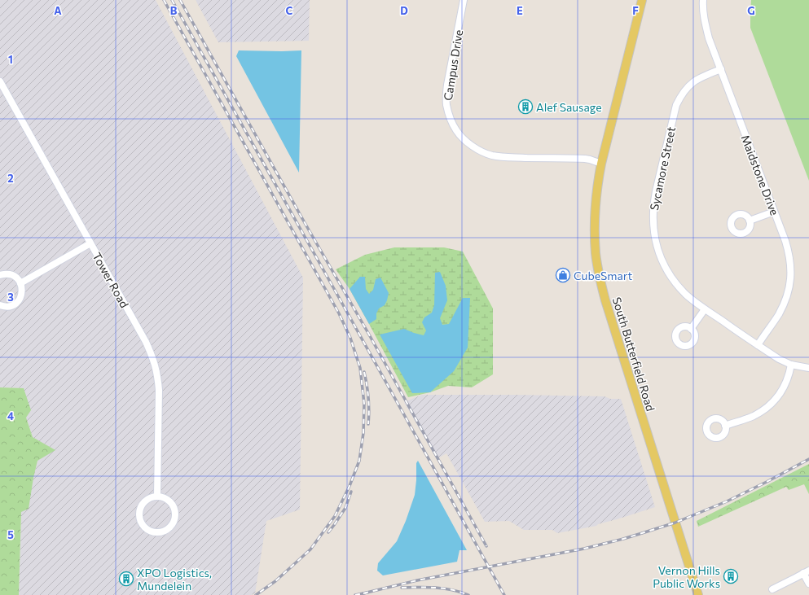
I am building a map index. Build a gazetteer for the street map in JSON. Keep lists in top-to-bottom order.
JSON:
{
  "streets": {
    "main road": ["South Butterfield Road"],
    "street": [
      "Campus Drive",
      "Sycamore Street",
      "Maidstone Drive",
      "Tower Road"
    ]
  },
  "crossings": [
    ["Campus Drive", "South Butterfield Road"],
    ["Sycamore Street", "Maidstone Drive"]
  ],
  "places": {
    "building": ["Alef Sausage", "Vernon Hills Public Works", "XPO Logistics, Mundelein"],
    "shop": ["CubeSmart"]
  },
  "grid": {
    "columns": [
      "A",
      "B",
      "C",
      "D",
      "E",
      "F",
      "G"
    ],
    "rows": [
      "1",
      "2",
      "3",
      "4",
      "5"
    ]
  }
}
